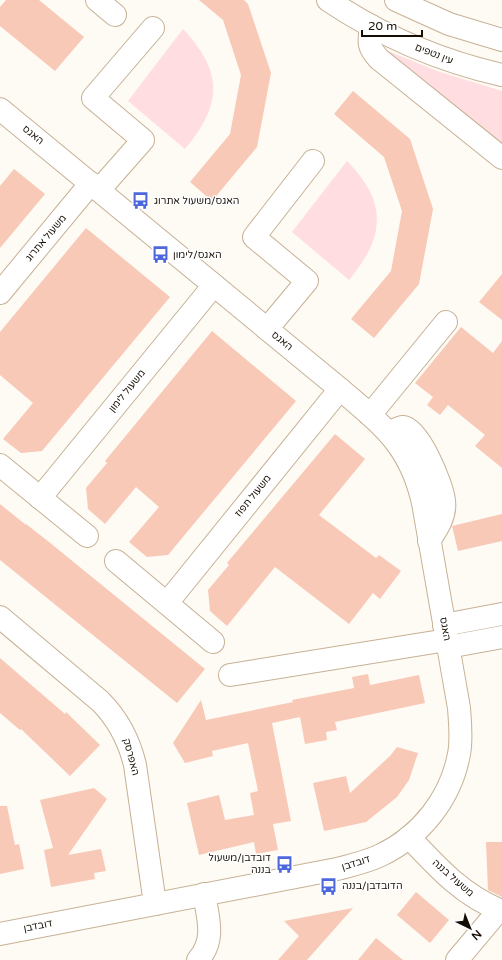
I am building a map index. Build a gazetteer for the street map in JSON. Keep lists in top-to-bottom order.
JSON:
{
  "streets": {
    "street": [
      "עין נטפים",
      "האגס",
      "משעול אתרוג",
      "משעול לימון",
      "משעול תפוז",
      "האפרסק",
      "דובדבן",
      "משעול בננה"
    ]
  },
  "crossings": [
    ["האגס", "משעול אתרוג"],
    ["האגס", "משעול לימון"],
    ["האגס", "משעול תפוז"],
    ["האגס", "דובדבן"],
    ["האפרסק", "דובדבן"],
    ["דובדבן", "משעול בננה"]
  ],
  "places": {
    "bus stop": [
      "האגס/משעול אתרוג",
      "האגס/לימון",
      "דובדבן/משעול בננה",
      "הדובדבן/בננה"
    ]
  },
  "scale_bar": "20 m",
  "north": "bottom right"
}
